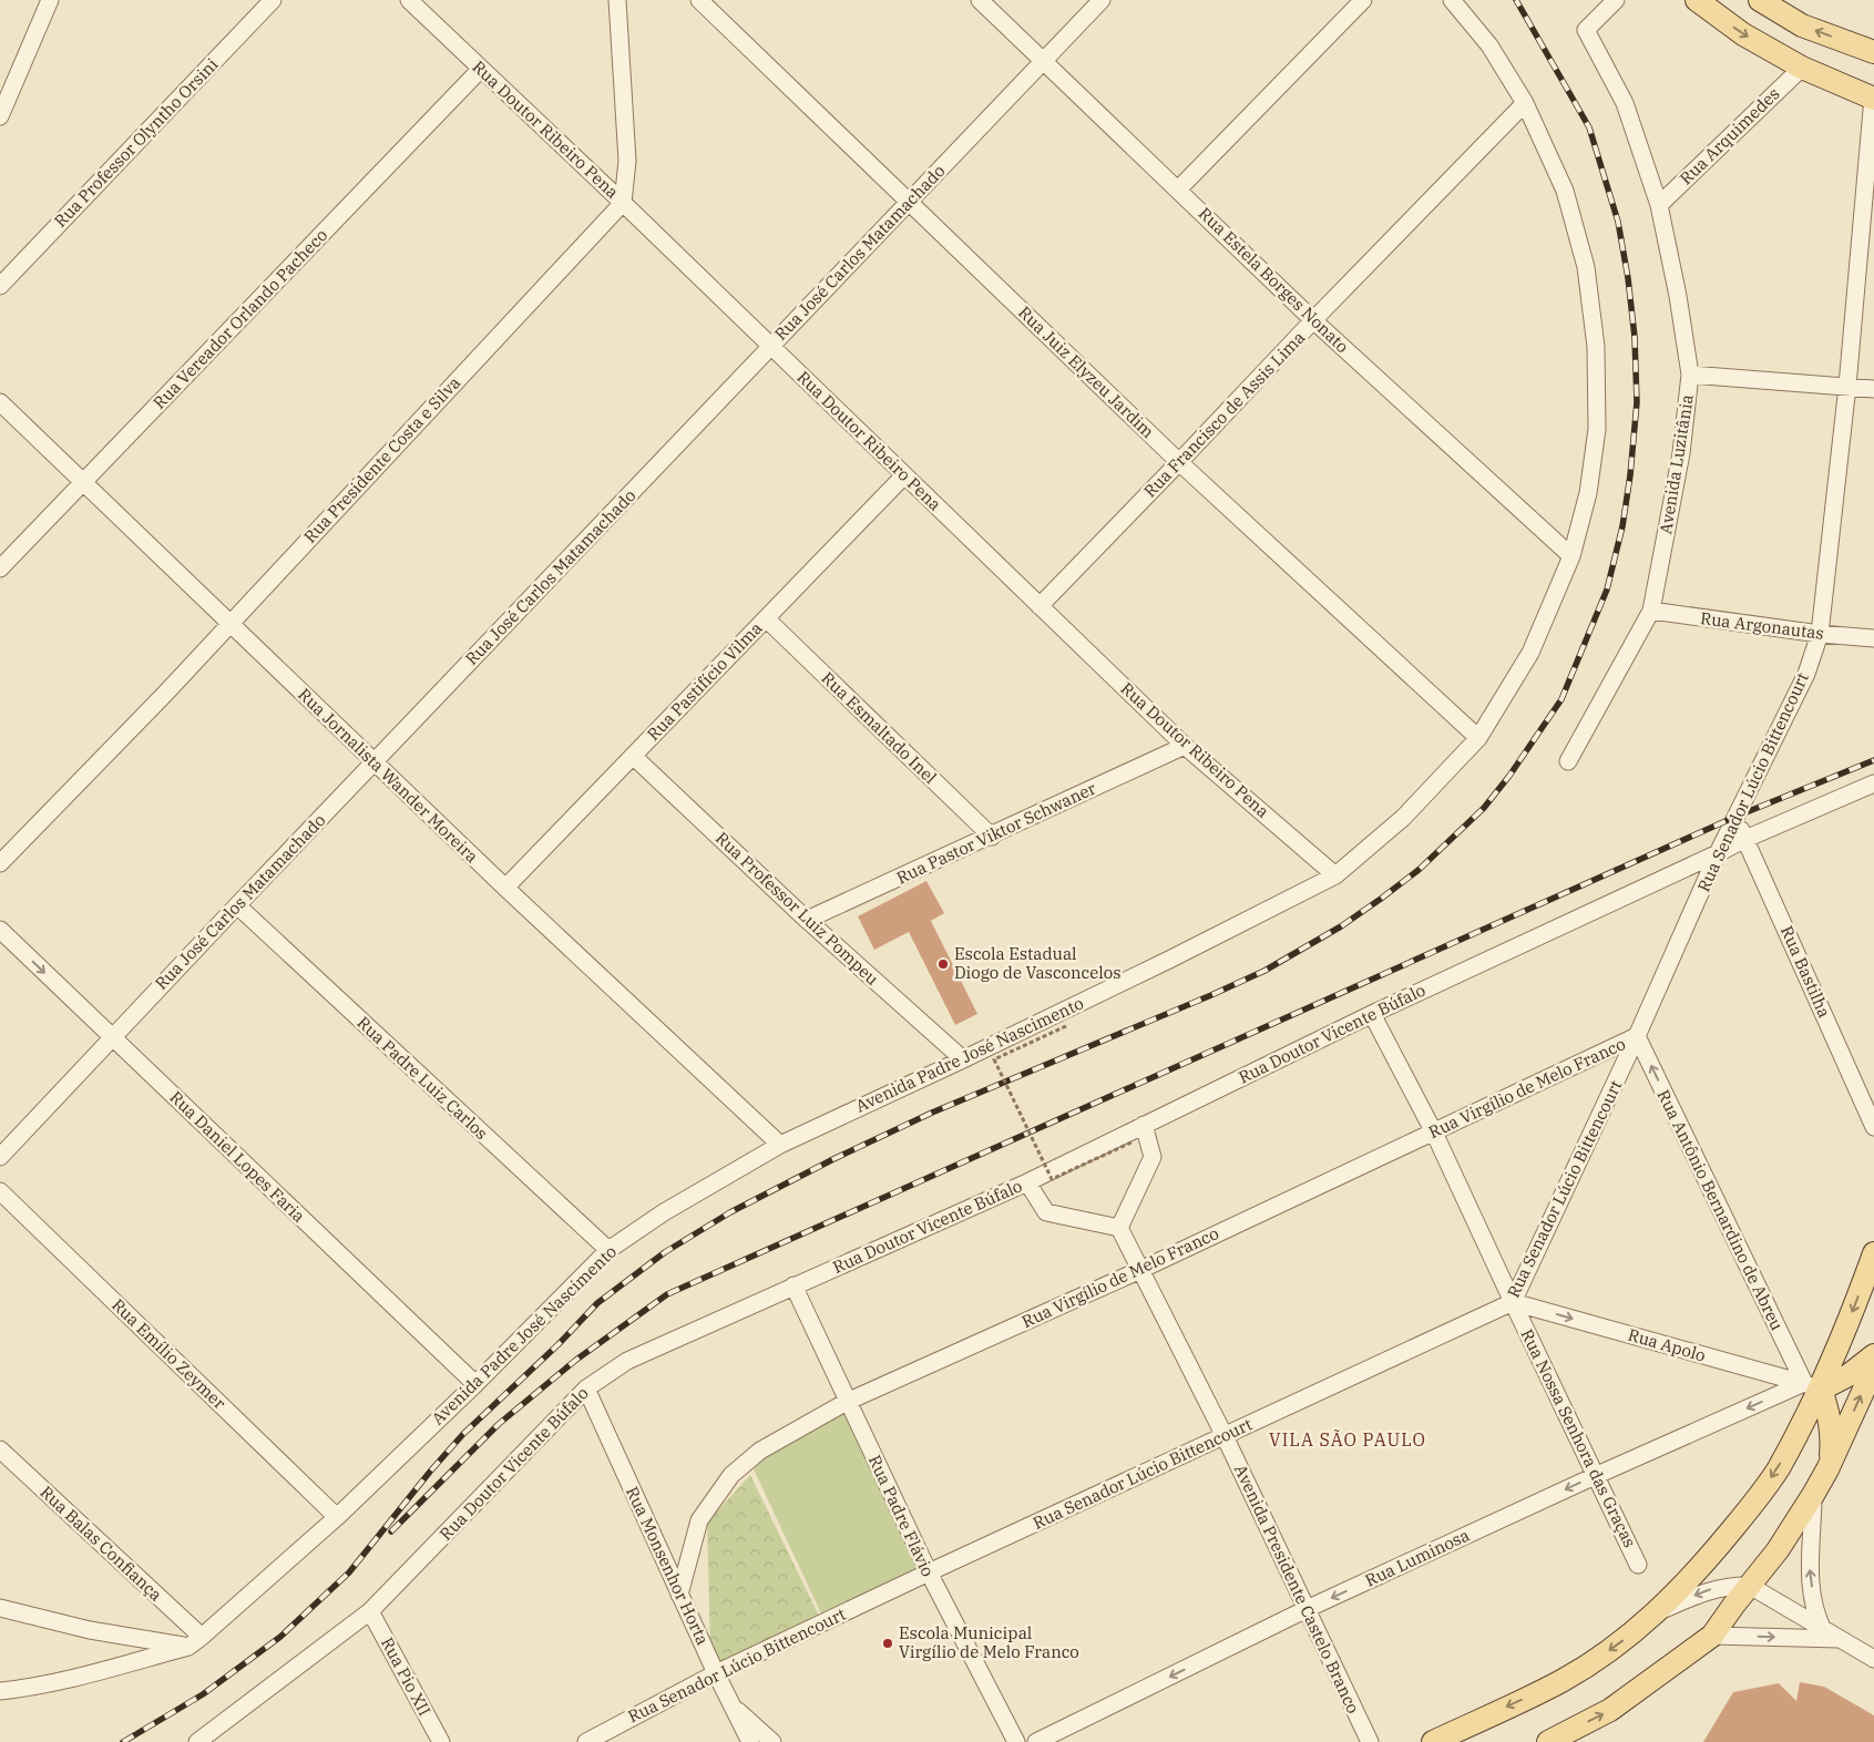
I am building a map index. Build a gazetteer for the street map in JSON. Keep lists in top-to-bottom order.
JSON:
{
  "streets": {
    "street": [
      "Rua Doutor Ribeiro Pena",
      "Rua Arquimedes",
      "Rua Professor Olyntho Orsini",
      "Rua José Carlos Matamachado",
      "Rua Estela Borges Nonato",
      "Rua Vereador Orlando Pacheco",
      "Rua Juiz Elyzeu Jardim",
      "Rua Francisco de Assis Lima",
      "Rua Presidente Costa e Silva",
      "Avenida Luzitânia",
      "Rua Argonautas",
      "Rua Pastifício Vilma",
      "Rua Esmaltado Inel",
      "Rua Jornalista Wander Moreira",
      "Rua Senador Lúcio Bittencourt",
      "Rua Pastor Viktor Schwaner",
      "Rua Professor Luiz Pompeu",
      "Rua Bastilha",
      "Rua Doutor Vicente Búfalo",
      "Avenida Padre José Nascimento",
      "Rua Padre Luiz Carlos",
      "Rua Virgílio de Melo Franco",
      "Rua Daniel Lopes Faria",
      "Rua Antônio Bernardino de Abreu",
      "Rua Apolo",
      "Rua Emílio Zeymer",
      "Rua Nossa Senhora das Graças",
      "Rua Padre Flávio",
      "Rua Balas Confiança",
      "Rua Luminosa",
      "Rua Monsenhor Horta",
      "Avenida Presidente Castelo Branco",
      "Rua Pio XII"
    ]
  },
  "crossings": [
    ["Rua Doutor Ribeiro Pena", "Rua José Carlos Matamachado"],
    ["Rua Doutor Ribeiro Pena", "Rua Vereador Orlando Pacheco"],
    ["Rua Doutor Ribeiro Pena", "Rua Francisco de Assis Lima"],
    ["Rua Doutor Ribeiro Pena", "Rua Presidente Costa e Silva"],
    ["Rua Doutor Ribeiro Pena", "Rua Pastifício Vilma"],
    ["Rua Doutor Ribeiro Pena", "Rua Pastor Viktor Schwaner"],
    ["Rua Doutor Ribeiro Pena", "Avenida Padre José Nascimento"],
    ["Rua Arquimedes", "Avenida Luzitânia"],
    ["Rua José Carlos Matamachado", "Rua Estela Borges Nonato"],
    ["Rua José Carlos Matamachado", "Rua Juiz Elyzeu Jardim"],
    ["Rua José Carlos Matamachado", "Rua Jornalista Wander Moreira"],
    ["Rua José Carlos Matamachado", "Rua Padre Luiz Carlos"],
    ["Rua José Carlos Matamachado", "Rua Daniel Lopes Faria"],
    ["Rua Estela Borges Nonato", "Rua Francisco de Assis Lima"],
    ["Rua Estela Borges Nonato", "Avenida Padre José Nascimento"],
    ["Rua Vereador Orlando Pacheco", "Rua Jornalista Wander Moreira"],
    ["Rua Juiz Elyzeu Jardim", "Rua Francisco de Assis Lima"],
    ["Rua Juiz Elyzeu Jardim", "Avenida Padre José Nascimento"],
    ["Rua Francisco de Assis Lima", "Avenida Padre José Nascimento"],
    ["Rua Presidente Costa e Silva", "Rua Jornalista Wander Moreira"],
    ["Avenida Luzitânia", "Rua Argonautas"],
    ["Rua Argonautas", "Rua Senador Lúcio Bittencourt"],
    ["Rua Pastifício Vilma", "Rua Esmaltado Inel"],
    ["Rua Pastifício Vilma", "Rua Jornalista Wander Moreira"],
    ["Rua Pastifício Vilma", "Rua Professor Luiz Pompeu"],
    ["Rua Esmaltado Inel", "Rua Pastor Viktor Schwaner"],
    ["Rua Jornalista Wander Moreira", "Avenida Padre José Nascimento"],
    ["Rua Senador Lúcio Bittencourt", "Rua Bastilha"],
    ["Rua Senador Lúcio Bittencourt", "Rua Doutor Vicente Búfalo"],
    ["Rua Senador Lúcio Bittencourt", "Rua Virgílio de Melo Franco"],
    ["Rua Senador Lúcio Bittencourt", "Rua Antônio Bernardino de Abreu"],
    ["Rua Senador Lúcio Bittencourt", "Rua Apolo"],
    ["Rua Senador Lúcio Bittencourt", "Rua Nossa Senhora das Graças"],
    ["Rua Senador Lúcio Bittencourt", "Rua Padre Flávio"],
    ["Rua Senador Lúcio Bittencourt", "Rua Monsenhor Horta"],
    ["Rua Senador Lúcio Bittencourt", "Avenida Presidente Castelo Branco"],
    ["Rua Pastor Viktor Schwaner", "Rua Professor Luiz Pompeu"],
    ["Rua Professor Luiz Pompeu", "Avenida Padre José Nascimento"],
    ["Rua Bastilha", "Rua Doutor Vicente Búfalo"],
    ["Rua Doutor Vicente Búfalo", "Rua Nossa Senhora das Graças"],
    ["Rua Doutor Vicente Búfalo", "Rua Padre Flávio"],
    ["Rua Doutor Vicente Búfalo", "Rua Monsenhor Horta"],
    ["Rua Doutor Vicente Búfalo", "Rua Pio XII"],
    ["Avenida Padre José Nascimento", "Rua Padre Luiz Carlos"],
    ["Avenida Padre José Nascimento", "Rua Daniel Lopes Faria"],
    ["Avenida Padre José Nascimento", "Rua Emílio Zeymer"],
    ["Avenida Padre José Nascimento", "Rua Balas Confiança"],
    ["Rua Virgílio de Melo Franco", "Rua Antônio Bernardino de Abreu"],
    ["Rua Virgílio de Melo Franco", "Rua Nossa Senhora das Graças"],
    ["Rua Virgílio de Melo Franco", "Rua Padre Flávio"],
    ["Rua Virgílio de Melo Franco", "Rua Monsenhor Horta"],
    ["Rua Virgílio de Melo Franco", "Avenida Presidente Castelo Branco"],
    ["Rua Antônio Bernardino de Abreu", "Rua Apolo"],
    ["Rua Antônio Bernardino de Abreu", "Rua Luminosa"],
    ["Rua Apolo", "Rua Nossa Senhora das Graças"],
    ["Rua Apolo", "Rua Luminosa"],
    ["Rua Nossa Senhora das Graças", "Rua Luminosa"],
    ["Rua Luminosa", "Avenida Presidente Castelo Branco"]
  ],
  "one_way": ["Rua Antônio Bernardino de Abreu", "Rua Apolo", "Rua Luminosa"],
  "districts": ["VILA SÃO PAULO"],
  "places": ["Escola Estadual Diogo de Vasconcelos", "Escola Municipal Virgílio de Melo Franco"]
}
